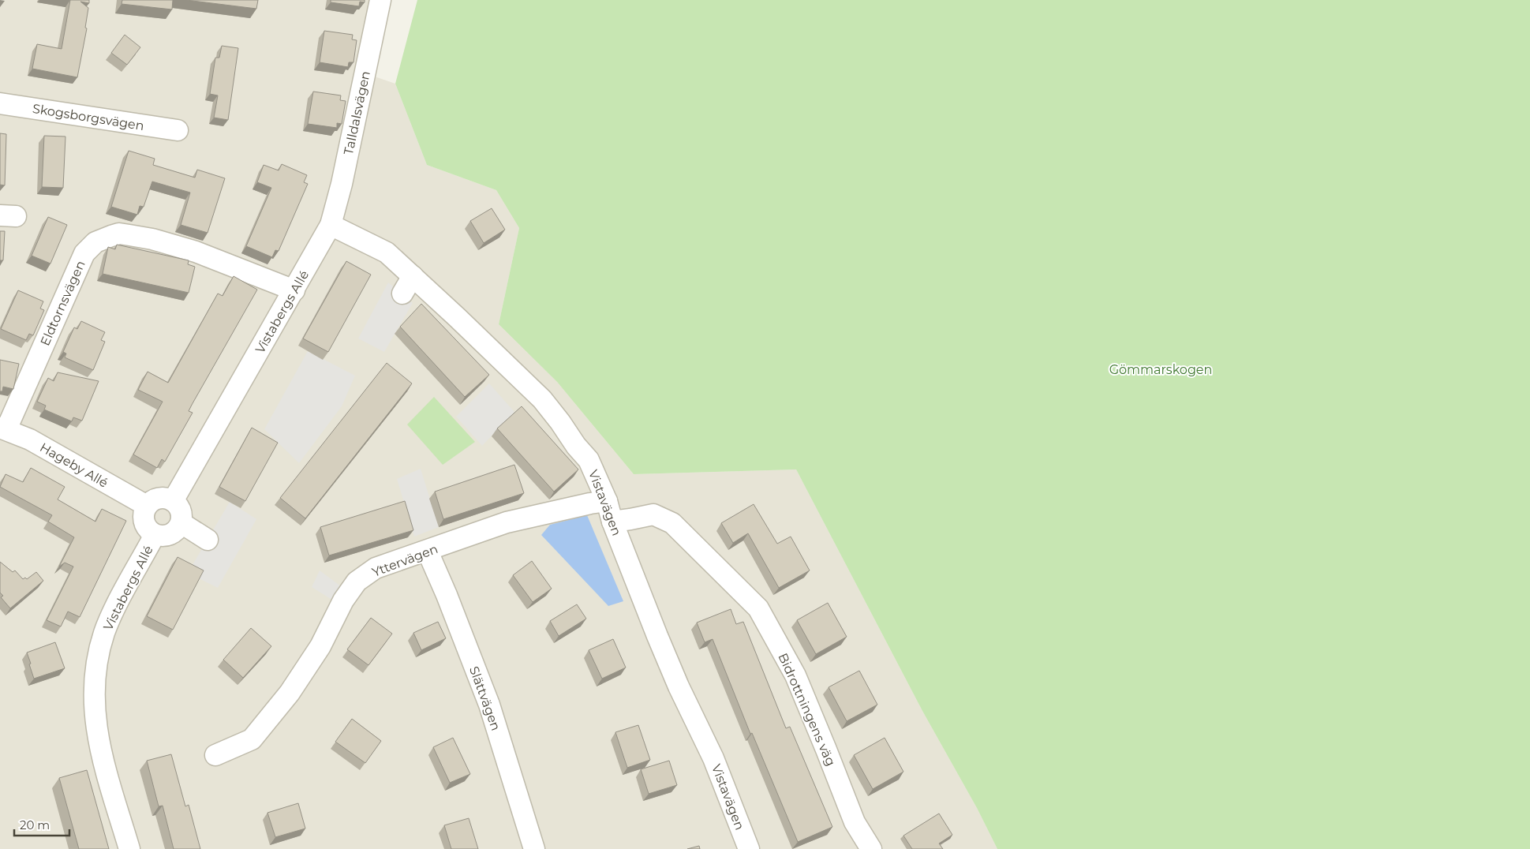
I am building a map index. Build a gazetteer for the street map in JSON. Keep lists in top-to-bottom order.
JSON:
{
  "streets": {
    "street": [
      "Talldalsvägen",
      "Skogsborgsvägen",
      "Eldtornsvägen",
      "Vistabergs Allé",
      "Hageby Allé",
      "Vistavägen",
      "Yttervägen",
      "Slättvägen",
      "Bidrottningens väg"
    ]
  },
  "crossings": [
    ["Talldalsvägen", "Vistabergs Allé"],
    ["Talldalsvägen", "Vistavägen"],
    ["Eldtornsvägen", "Vistabergs Allé"],
    ["Eldtornsvägen", "Hageby Allé"],
    ["Vistabergs Allé", "Hageby Allé"],
    ["Vistabergs Allé", "Vistavägen"],
    ["Vistavägen", "Yttervägen"],
    ["Vistavägen", "Bidrottningens väg"],
    ["Yttervägen", "Slättvägen"]
  ],
  "parks": ["Gömmarskogen"],
  "scale_bar": "20 m"
}
